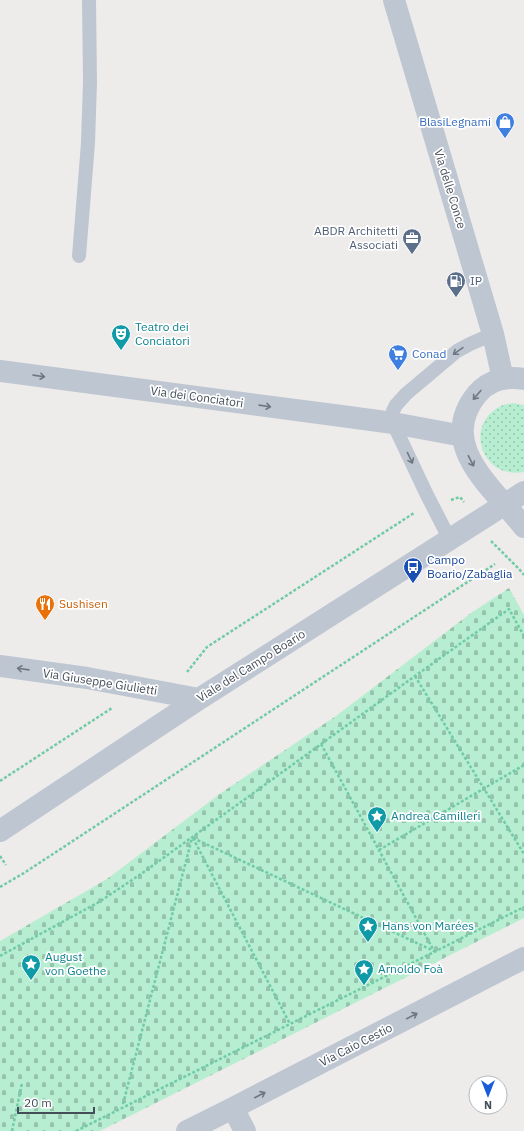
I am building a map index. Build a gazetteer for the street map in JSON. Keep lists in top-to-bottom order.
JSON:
{
  "streets": {
    "street": [
      "Via delle Conce",
      "Via dei Conciatori",
      "Viale del Campo Boario",
      "Via Giuseppe Giulietti",
      "Via Caio Cestio"
    ]
  },
  "crossings": [
    ["Viale del Campo Boario", "Via Giuseppe Giulietti"]
  ],
  "one_way": ["Via dei Conciatori", "Via Giuseppe Giulietti", "Via Caio Cestio"],
  "places": {
    "shop": ["BlasiLegnami"],
    "office": ["ABDR Architetti Associati"],
    "fuel station": ["IP"],
    "theatre": ["Teatro dei Conciatori"],
    "supermarket": ["Conad"],
    "bus stop": ["Campo Boario/Zabaglia"],
    "restaurant": ["Sushisen"],
    "place": [
      "Andrea Camilleri",
      "Hans von Marées",
      "August von Goethe",
      "Arnoldo Foà"
    ]
  },
  "scale_bar": "20 m",
  "north": "bottom"
}
